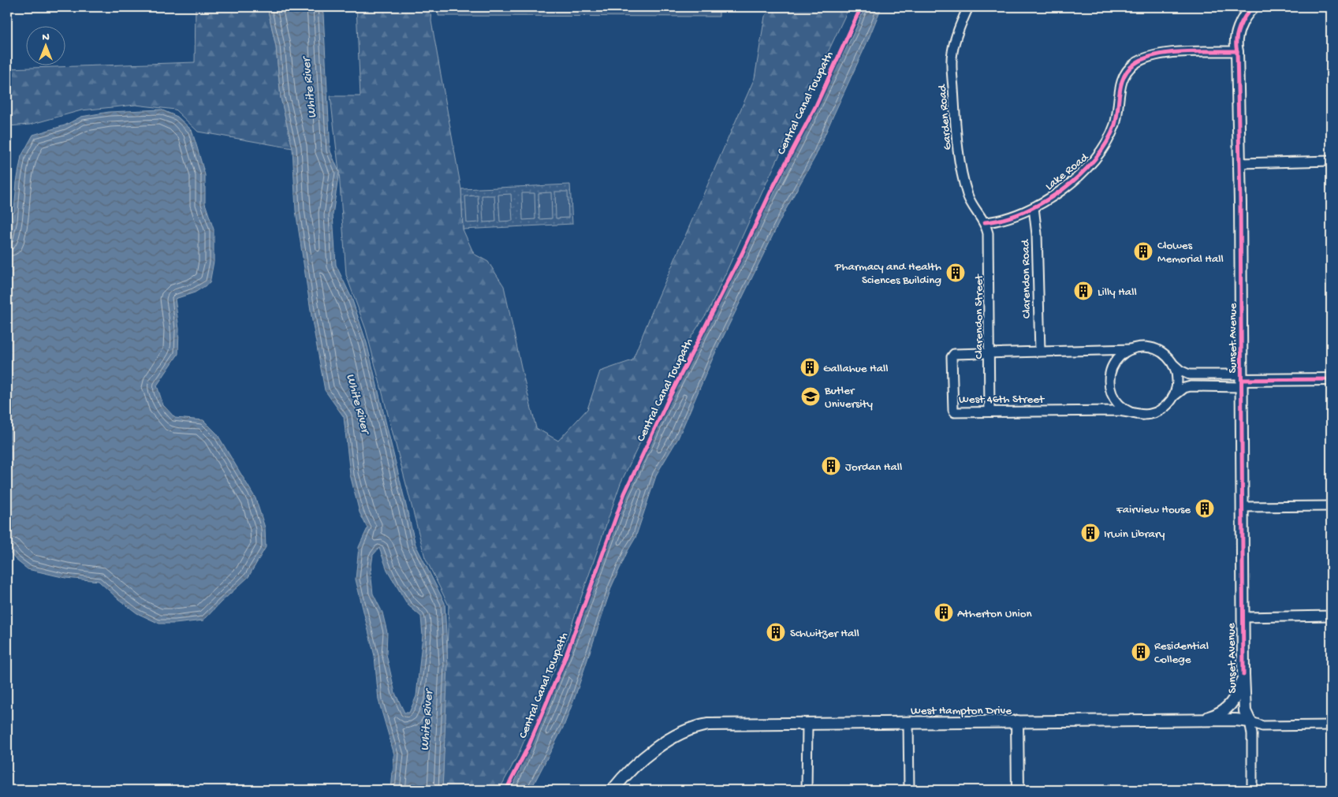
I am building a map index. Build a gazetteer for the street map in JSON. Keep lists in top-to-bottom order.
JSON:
{
  "streets": {
    "street": [
      "Garden Road",
      "Lake Road",
      "Clarendon Road",
      "Clarendon Street",
      "Sunset Avenue",
      "West 46th Street",
      "West Hampton Drive"
    ],
    "cycle path": ["Central Canal Towpath"]
  },
  "crossings": [
    ["Garden Road", "Lake Road"],
    ["Garden Road", "Clarendon Street"],
    ["Lake Road", "Clarendon Road"],
    ["Lake Road", "Clarendon Street"],
    ["Lake Road", "Sunset Avenue"],
    ["Clarendon Road", "West 46th Street"],
    ["Clarendon Street", "West 46th Street"],
    ["Sunset Avenue", "West 46th Street"],
    ["Sunset Avenue", "West Hampton Drive"]
  ],
  "water": ["White River"],
  "places": {
    "building": [
      "Clowes Memorial Hall",
      "Pharmacy and Health Sciences Building",
      "Lilly Hall",
      "Gallahue Hall",
      "Jordan Hall",
      "Fairview House",
      "Irwin Library",
      "Atherton Union",
      "Schwitzer Hall",
      "Residential College"
    ],
    "school or university": ["Butler University"]
  },
  "north": "top"
}
